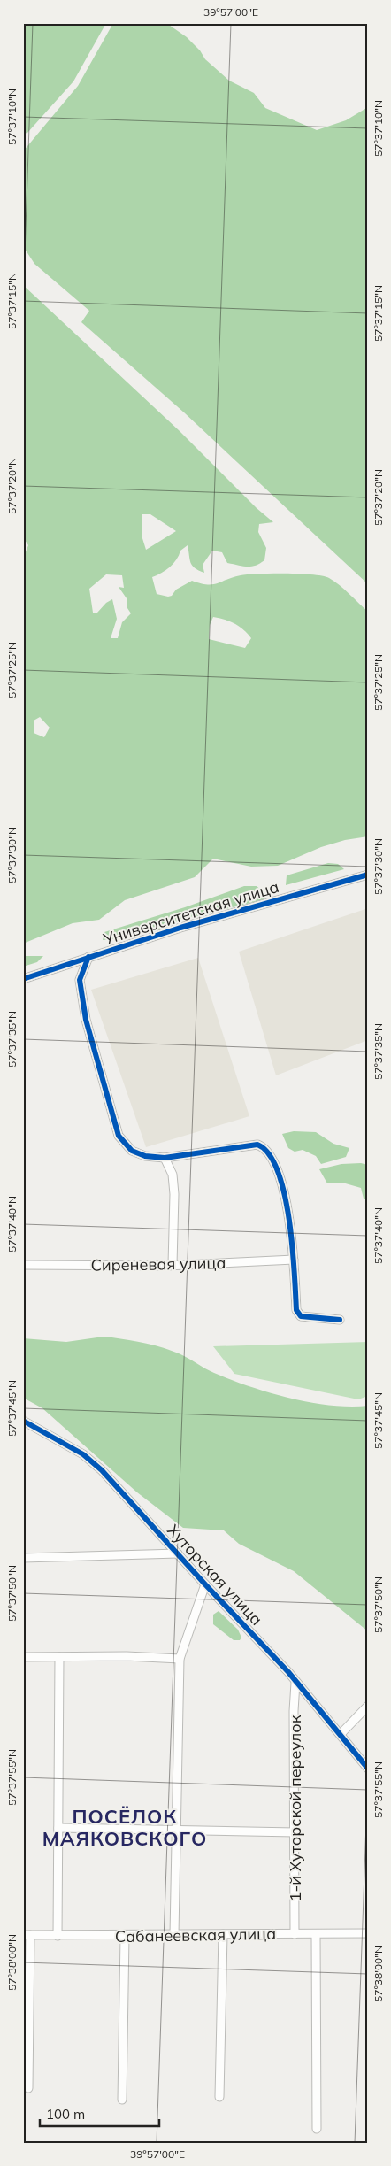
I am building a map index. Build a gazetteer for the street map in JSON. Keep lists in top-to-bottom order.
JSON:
{
  "streets": {
    "street": [
      "Университетская улица",
      "Сиреневая улица",
      "Хуторская улица",
      "1-й Хуторской переулок",
      "Сабанеевская улица"
    ]
  },
  "crossings": [
    ["Хуторская улица", "1-й Хуторской переулок"],
    ["1-й Хуторской переулок", "Сабанеевская улица"]
  ],
  "districts": ["ПОСЁЛОК МАЯКОВСКОГО"],
  "scale_bar": "100 m",
  "coordinates": [
    "39°57'00\"E",
    "57°37'10\"N",
    "57°37'15\"N",
    "57°37'20\"N",
    "57°37'25\"N",
    "57°37'30\"N",
    "57°37'35\"N",
    "57°37'40\"N",
    "57°37'45\"N",
    "57°37'50\"N",
    "57°37'55\"N",
    "57°38'00\"N"
  ]
}
